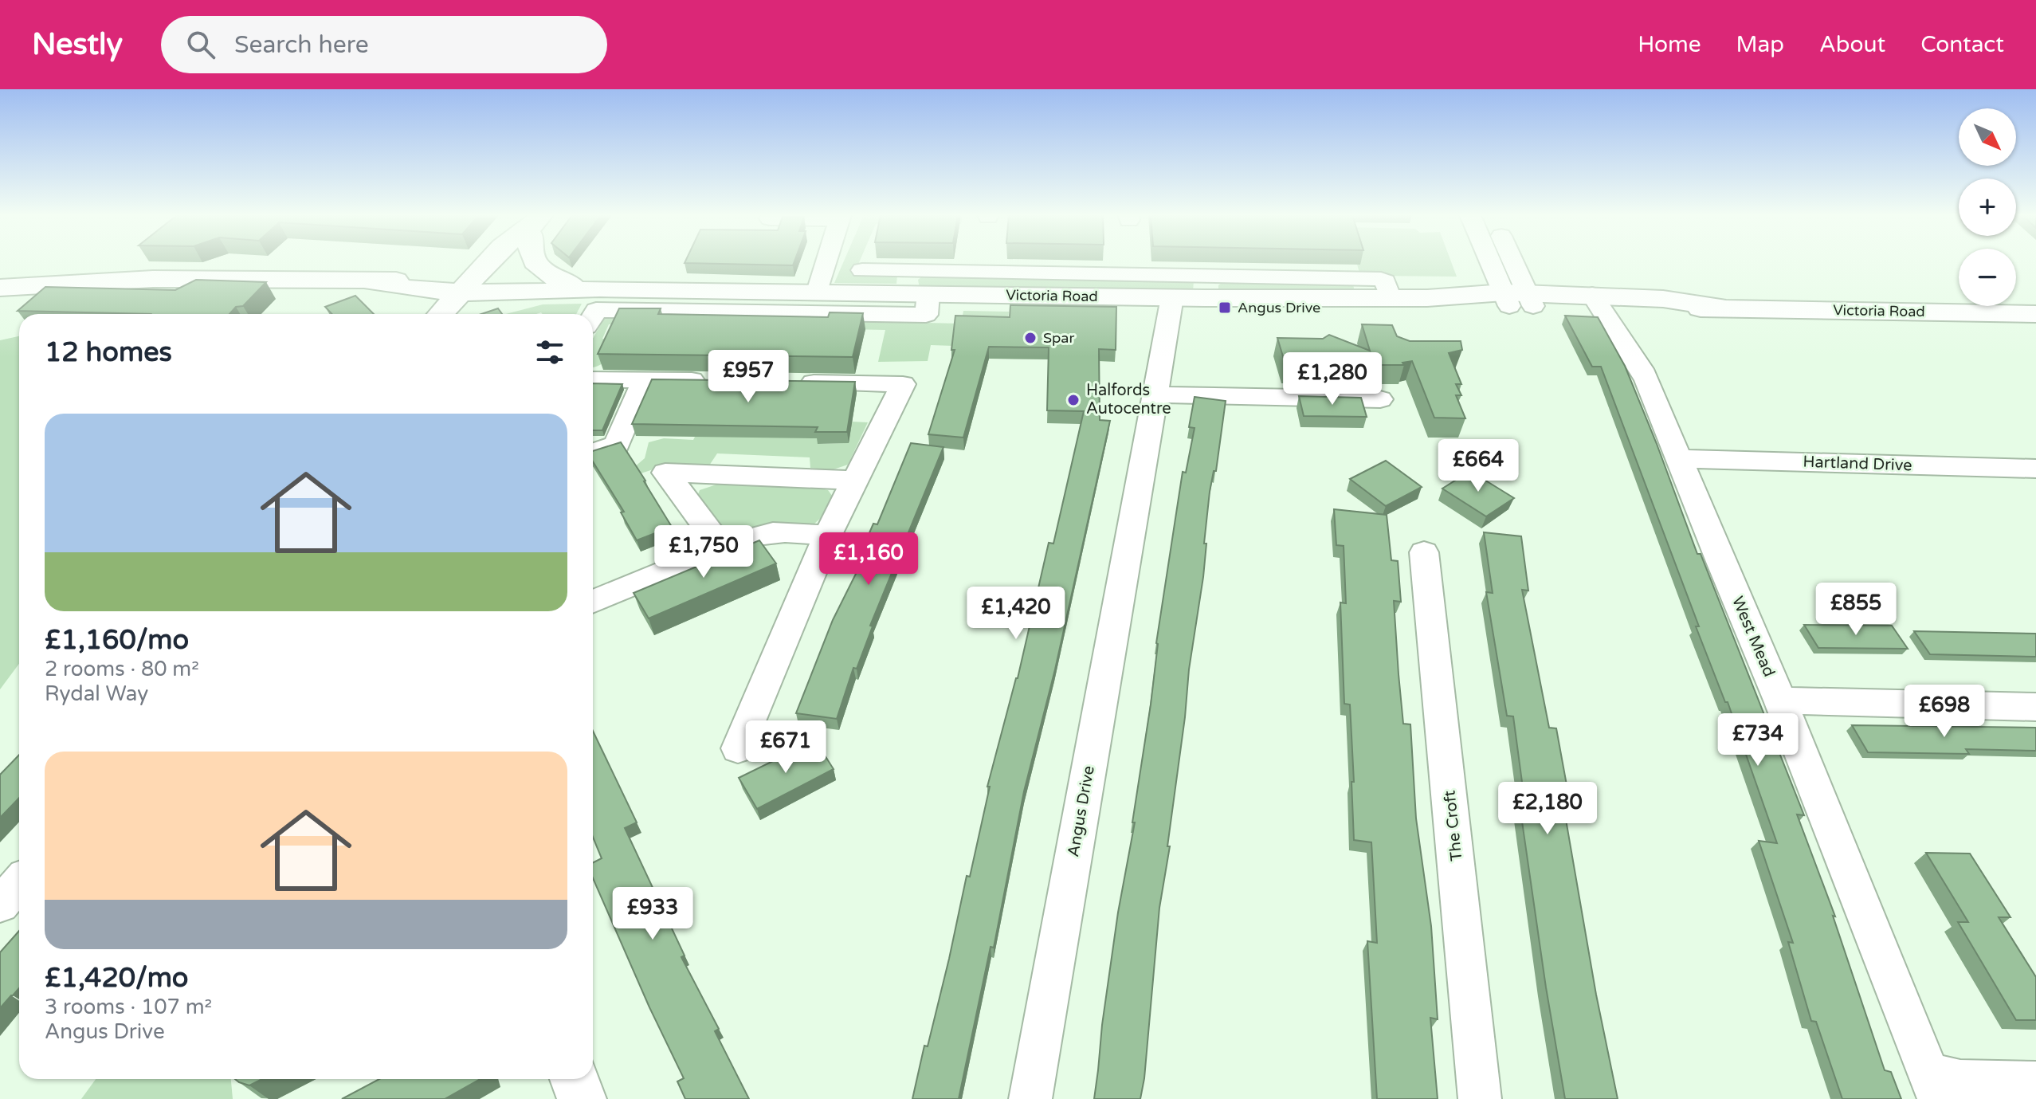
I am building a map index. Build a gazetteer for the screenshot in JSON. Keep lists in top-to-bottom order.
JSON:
{
  "streets": {
    "street": [
      "Victoria Road",
      "Hartland Drive",
      "West Mead",
      "Angus Drive",
      "The Croft"
    ]
  },
  "crossings": [
    ["Victoria Road", "West Mead"],
    ["Victoria Road", "Angus Drive"],
    ["Hartland Drive", "West Mead"]
  ],
  "places": {
    "transit": ["Angus Drive"],
    "other": ["Spar", "Halfords Autocentre"]
  },
  "north": "bottom right",
  "page": {
    "header": "Nestly",
    "search": "Search here",
    "nav": [
      "Home",
      "Map",
      "About",
      "Contact"
    ],
    "map_buttons": ["+", "−"],
    "heading": "12 homes",
    "price": [
      "£957",
      "£1,280",
      "£664",
      "£1,750",
      "£1,160",
      "£855",
      "£1,420",
      "£698",
      "£734",
      "£671",
      "£2,180",
      "£933"
    ],
    "list": [
      {
        "name": "£1,160/mo",
        "note": "2 rooms · 80 m² · Rydal Way"
      },
      {
        "name": "£1,420/mo",
        "note": "3 rooms · 107 m² · Angus Drive"
      }
    ]
  }
}
